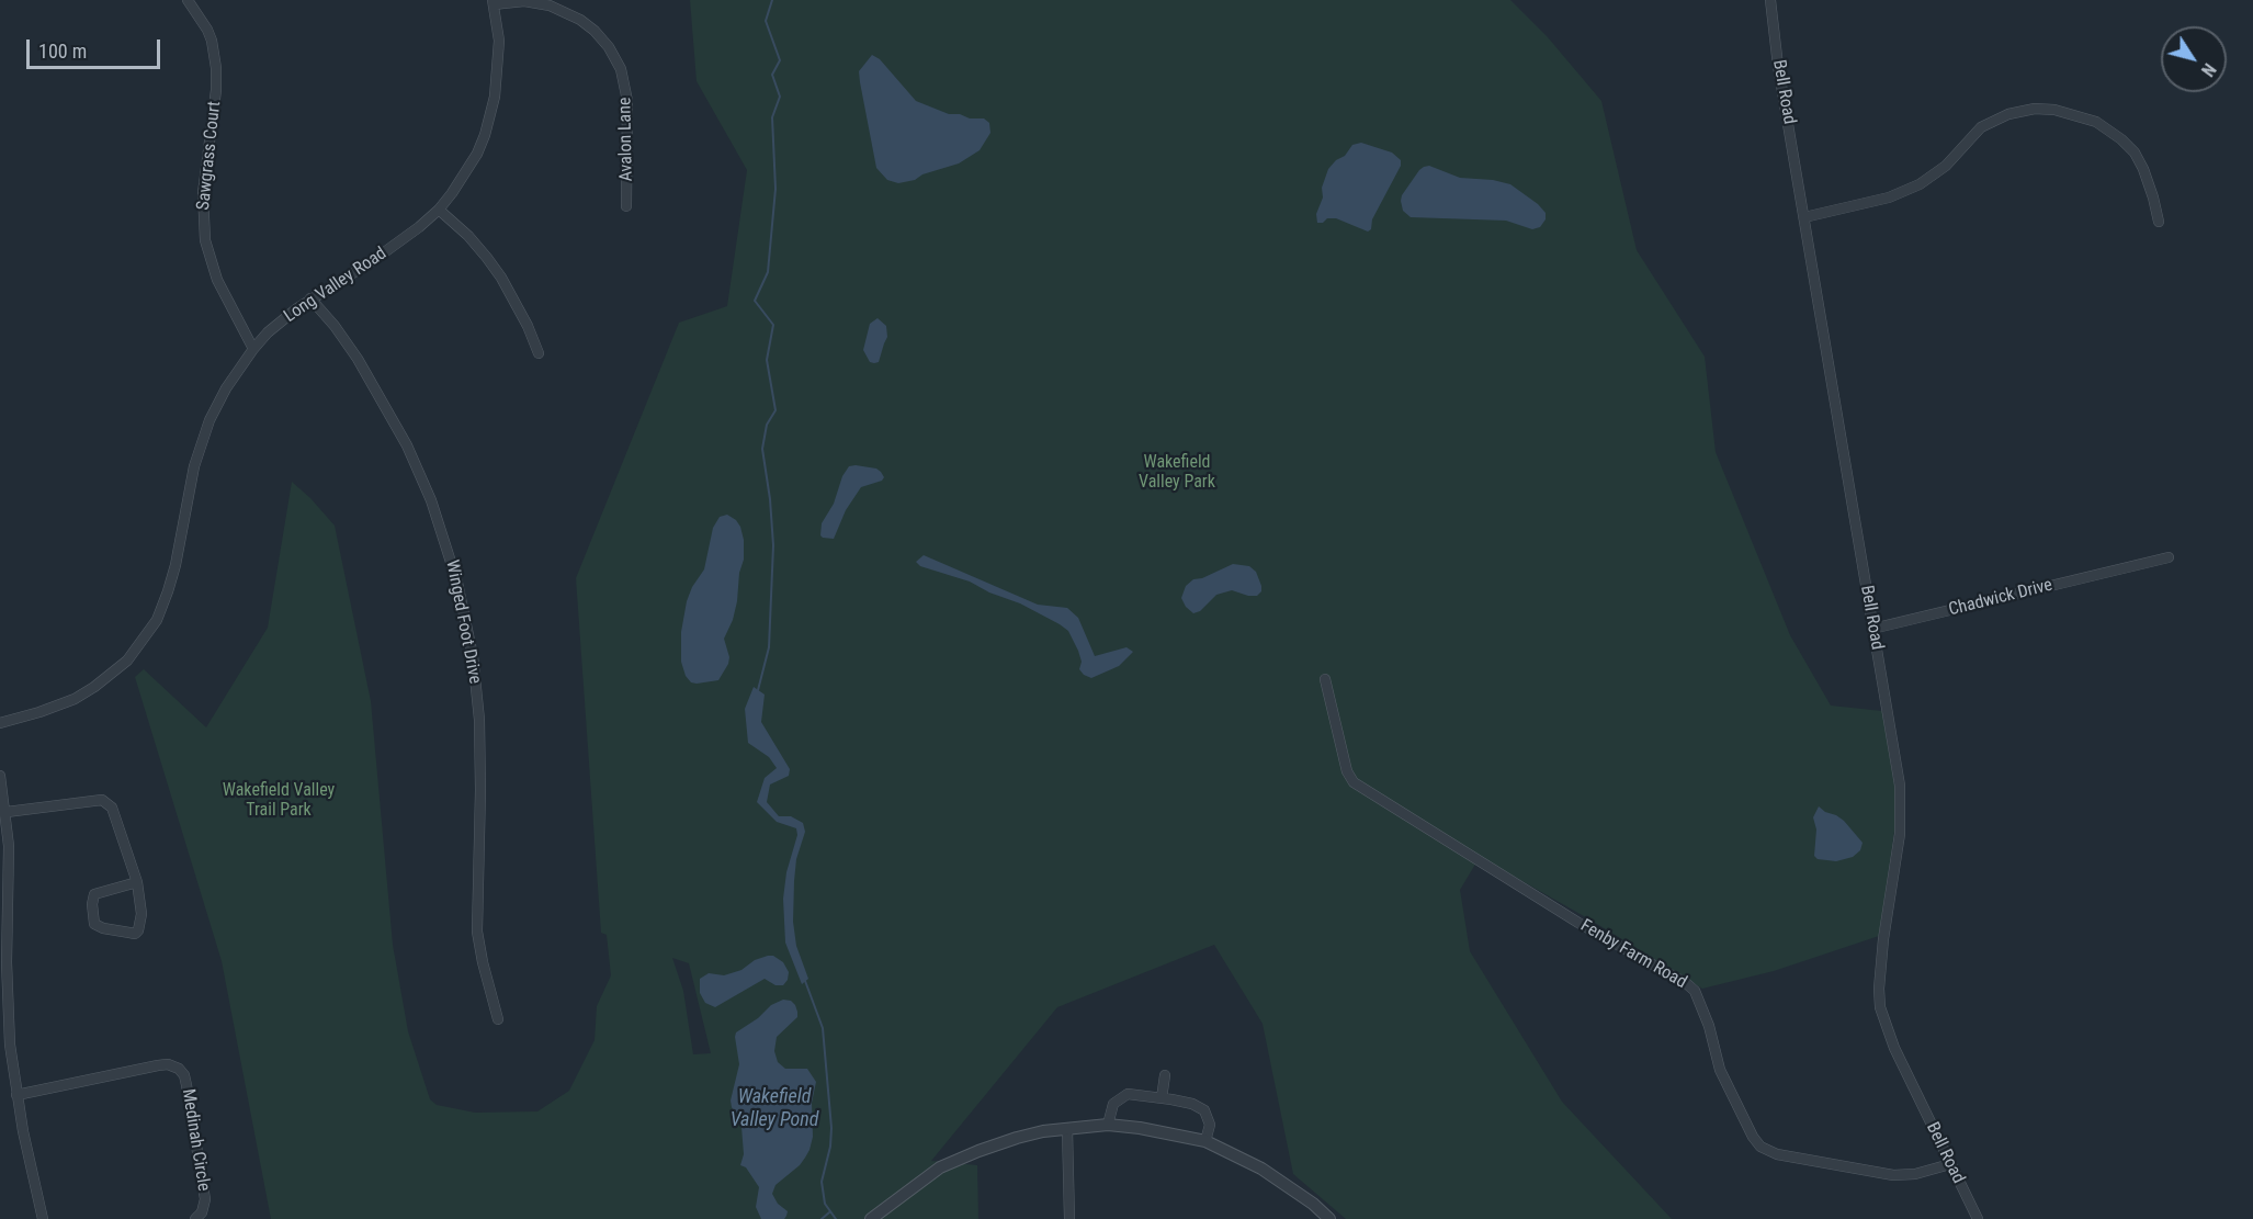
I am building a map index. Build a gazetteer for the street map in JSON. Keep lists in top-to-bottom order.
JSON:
{
  "streets": {
    "street": [
      "Bell Road",
      "Avalon Lane",
      "Sawgrass Court",
      "Long Valley Road",
      "Chadwick Drive",
      "Winged Foot Drive",
      "Fenby Farm Road",
      "Medinah Circle"
    ]
  },
  "crossings": [
    ["Bell Road", "Chadwick Drive"],
    ["Bell Road", "Fenby Farm Road"],
    ["Avalon Lane", "Long Valley Road"],
    ["Sawgrass Court", "Long Valley Road"],
    ["Long Valley Road", "Winged Foot Drive"]
  ],
  "water": ["Wakefield Valley Pond"],
  "parks": ["Wakefield Valley Park", "Wakefield Valley Trail Park"],
  "scale_bar": "100 m",
  "north": "bottom right"
}
